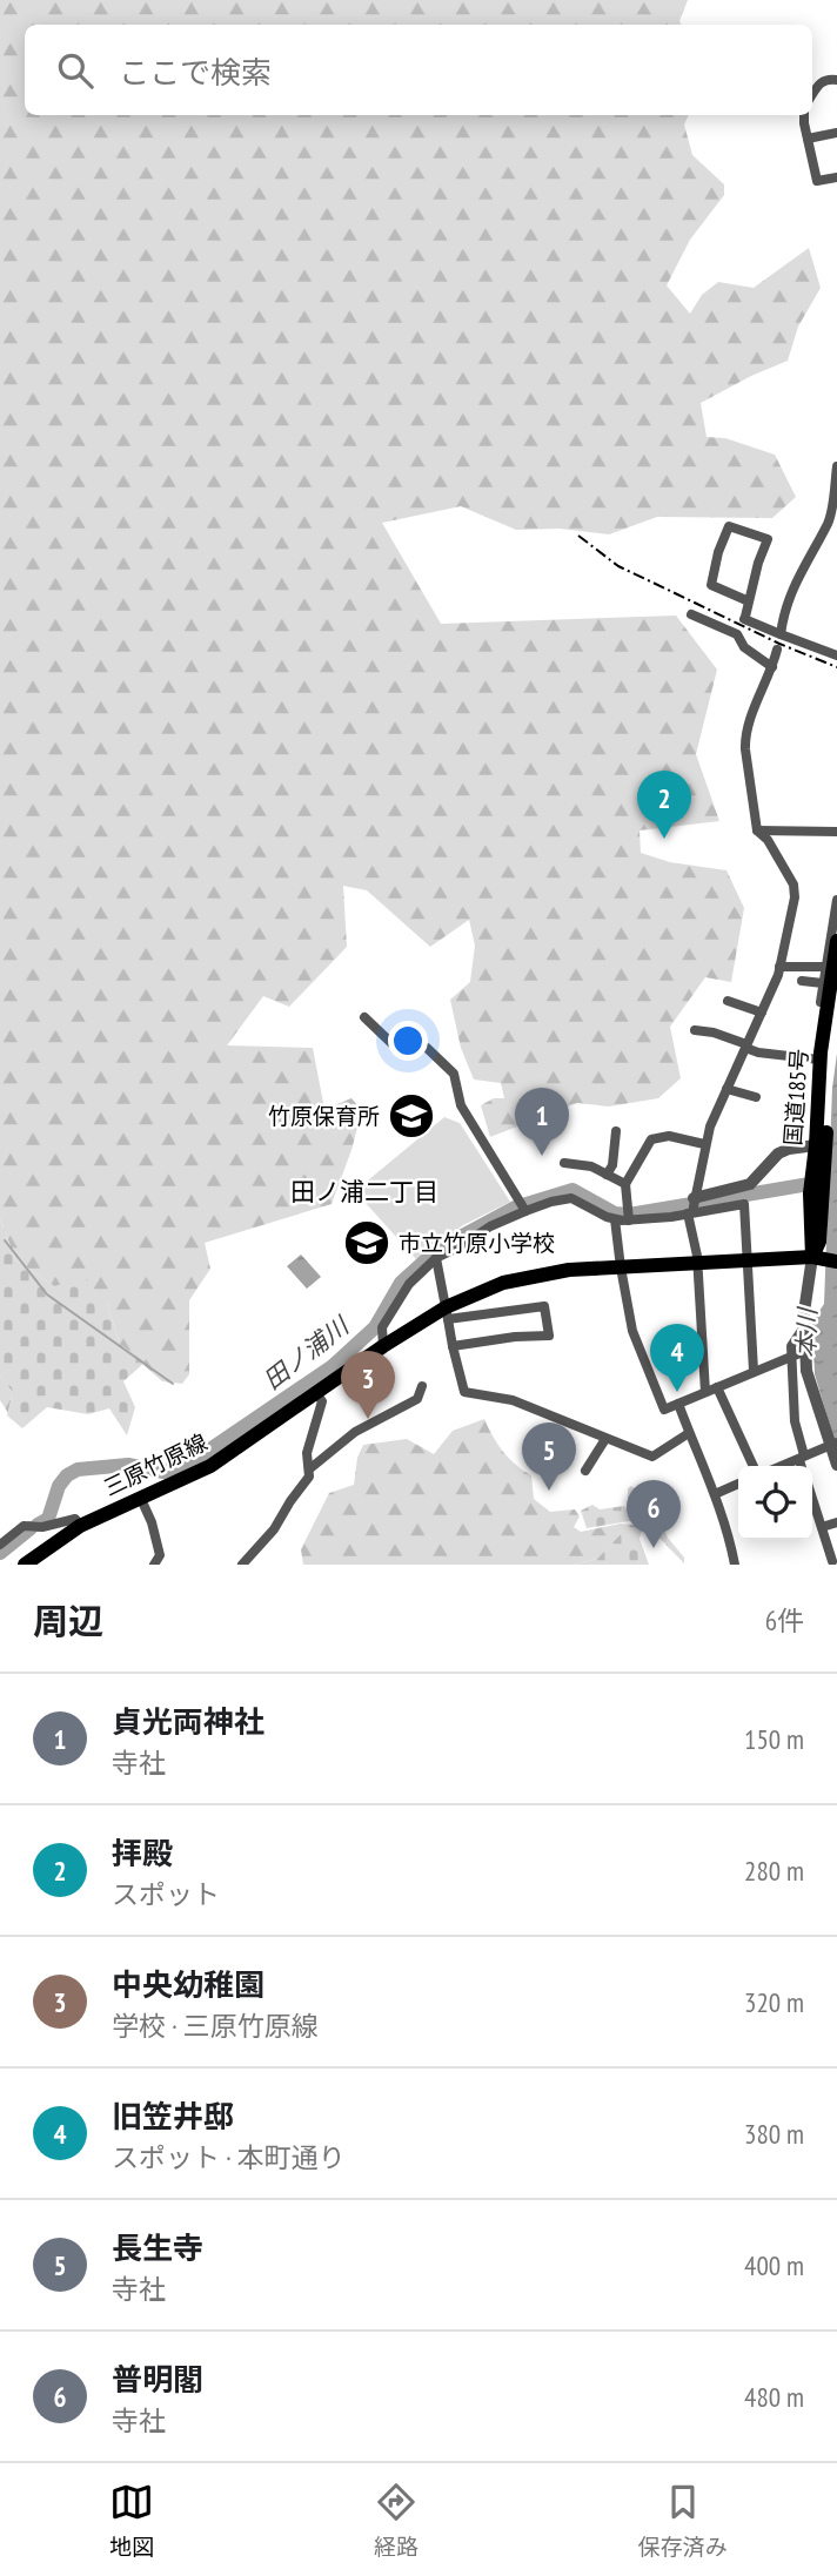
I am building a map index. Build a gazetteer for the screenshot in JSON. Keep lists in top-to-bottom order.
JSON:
{
  "streets": {
    "main road": ["国道185号", "三原竹原線"]
  },
  "crossings": [
    ["国道185号", "三原竹原線"]
  ],
  "districts": ["田ノ浦二丁目"],
  "water": ["本川", "田ノ浦川"],
  "places": {
    "school or university": ["竹原保育所", "市立竹原小学校"]
  },
  "page": {
    "search": "ここで検索",
    "pins": [
      "2",
      "1",
      "4",
      "3",
      "5",
      "6"
    ],
    "heading": ["周辺", "6件"],
    "list": [
      {
        "mark": "1",
        "name": "貞光両神社",
        "note": "寺社",
        "value": "150 m"
      },
      {
        "mark": "2",
        "name": "拝殿",
        "note": "スポット",
        "value": "280 m"
      },
      {
        "mark": "3",
        "name": "中央幼稚園",
        "note": "学校 · 三原竹原線",
        "value": "320 m"
      },
      {
        "mark": "4",
        "name": "旧笠井邸",
        "note": "スポット · 本町通り",
        "value": "380 m"
      },
      {
        "mark": "5",
        "name": "長生寺",
        "note": "寺社",
        "value": "400 m"
      },
      {
        "mark": "6",
        "name": "普明閣",
        "note": "寺社",
        "value": "480 m"
      }
    ],
    "nav": ["地図", "経路", "保存済み"]
  }
}
